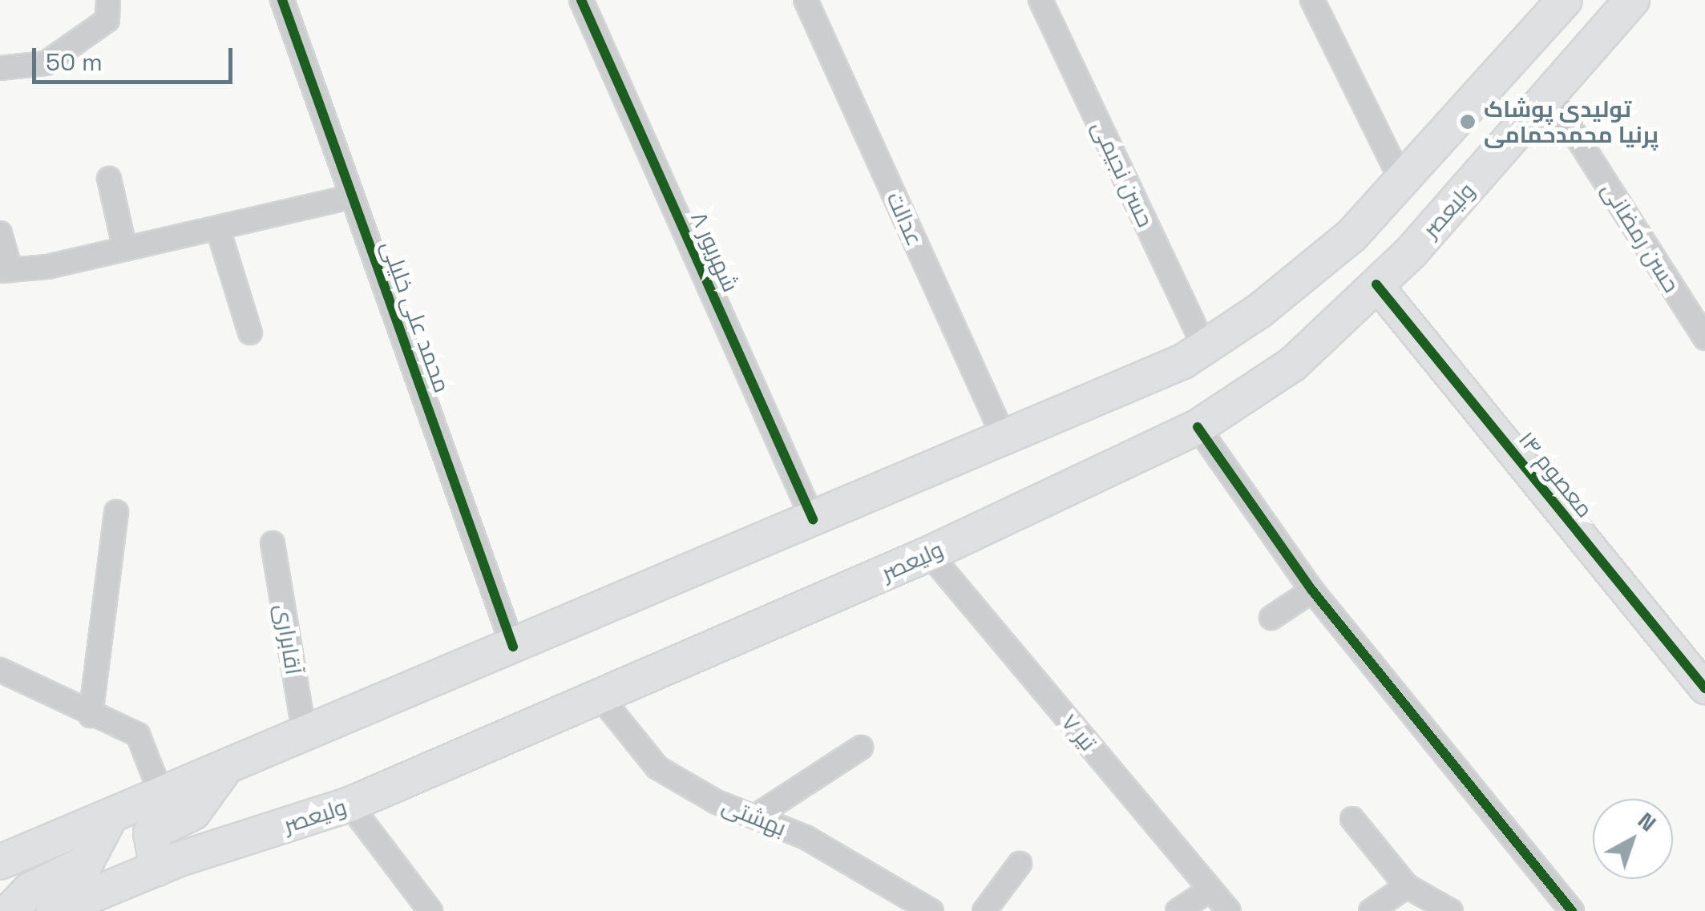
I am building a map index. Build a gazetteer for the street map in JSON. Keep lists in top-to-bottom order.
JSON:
{
  "streets": {
    "main road": ["ولیعصر"],
    "street": [
      "حسن نجیمی",
      "عدالت",
      "حسن رمضانی",
      "۸ شهریور",
      "محمد علی خلیلی",
      "۱۴ معصوم",
      "آقابراری",
      "۷ تیر",
      "بهشتی"
    ]
  },
  "crossings": [
    ["ولیعصر", "حسن رمضانی"],
    ["ولیعصر", "۱۴ معصوم"],
    ["ولیعصر", "۷ تیر"],
    ["ولیعصر", "بهشتی"]
  ],
  "places": ["تولیدی پوشاک پرنیا محمدحمامی"],
  "scale_bar": "50 m",
  "north": "top right"
}
